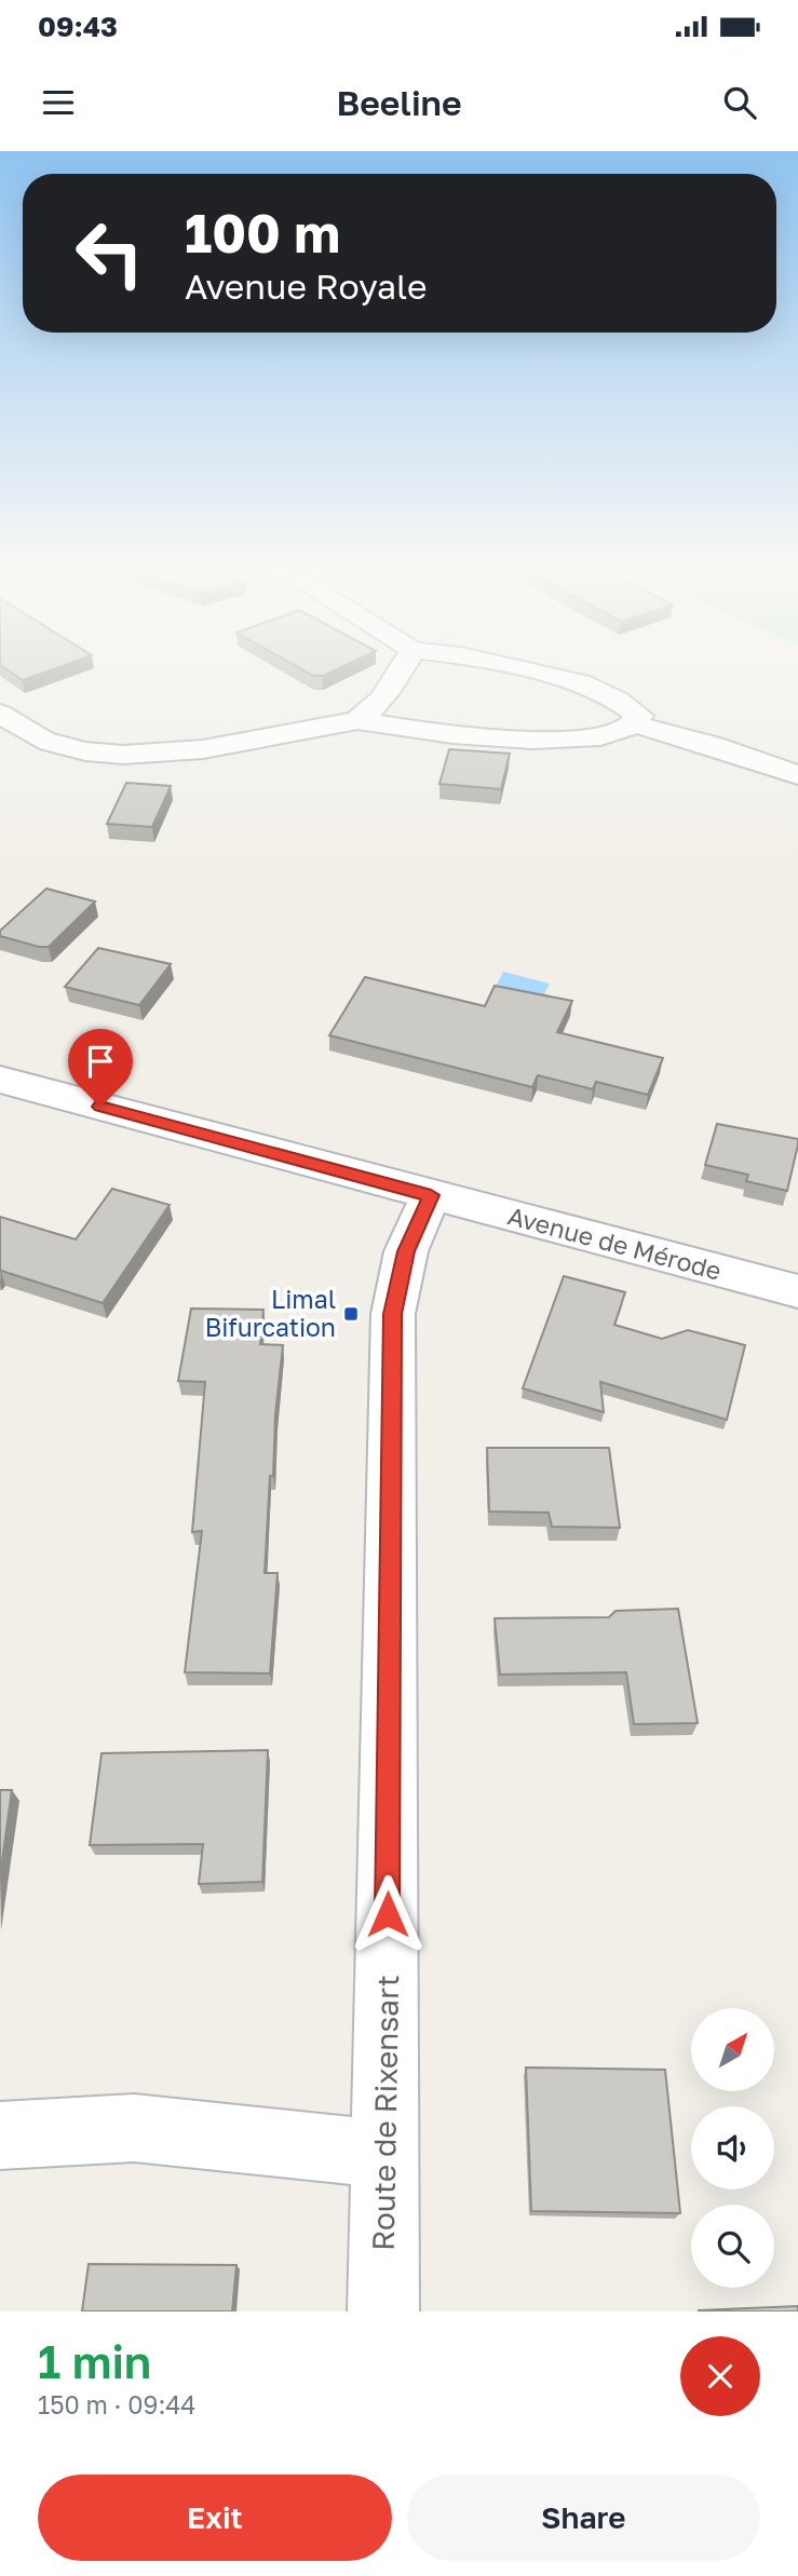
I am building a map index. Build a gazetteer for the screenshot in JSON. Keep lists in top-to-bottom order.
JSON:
{
  "streets": {
    "street": ["Avenue de Mérode", "Route de Rixensart"]
  },
  "crossings": [
    ["Avenue de Mérode", "Route de Rixensart"]
  ],
  "places": {
    "transit": ["Limal Bifurcation"]
  },
  "north": "top right",
  "page": {
    "status": "09:43",
    "header": "Beeline",
    "turn": ["100 m", "Avenue Royale"],
    "heading": ["1 min", "150 m · 09:44"],
    "buttons": ["Exit", "Share"]
  }
}
